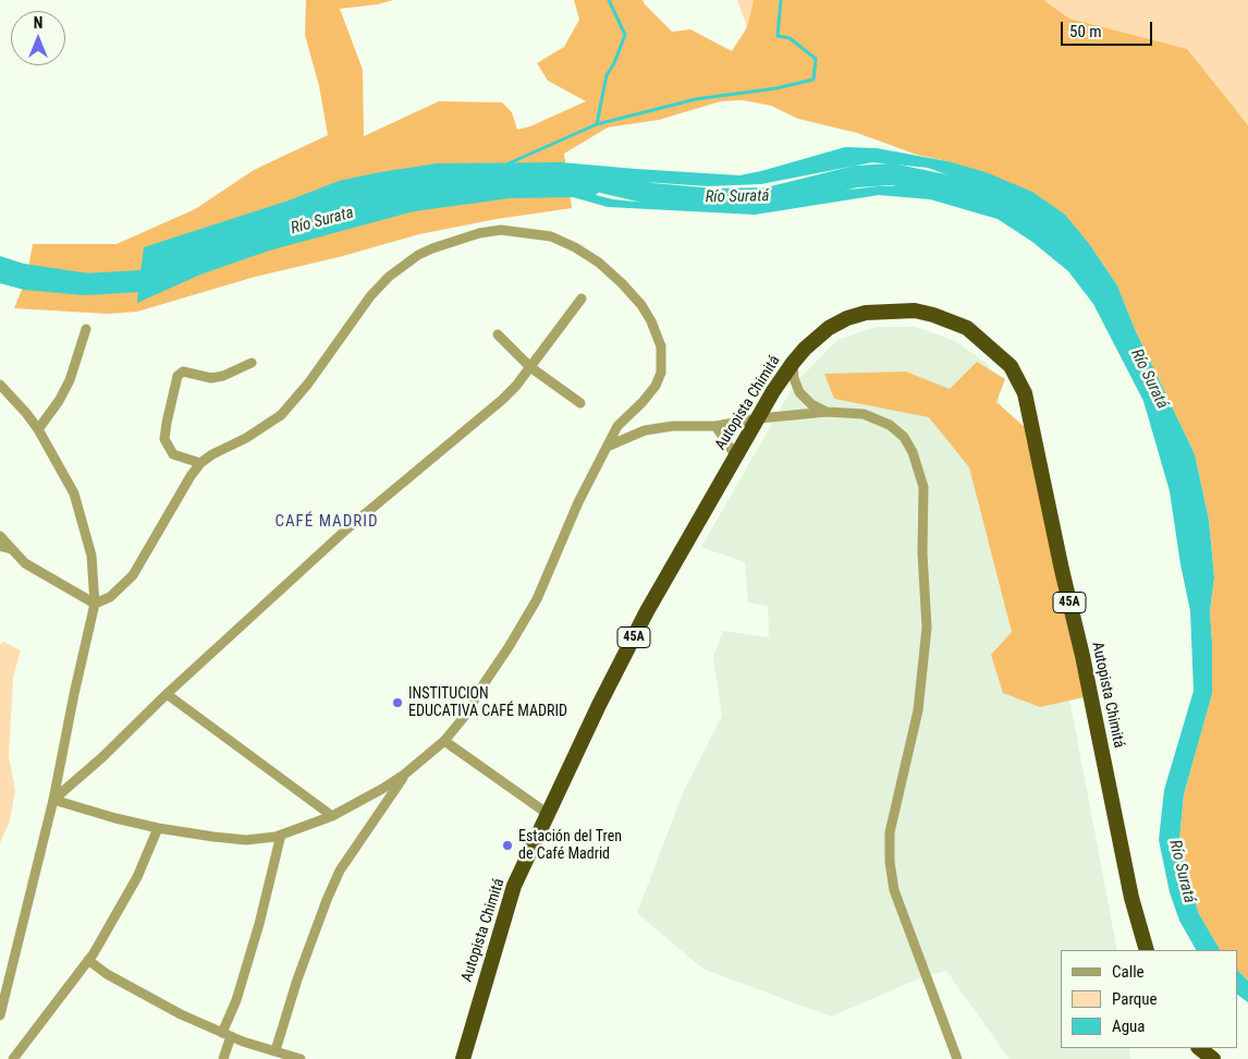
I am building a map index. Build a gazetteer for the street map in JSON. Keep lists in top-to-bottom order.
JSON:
{
  "streets": {
    "highway": ["Autopista Chimitá", "45A"]
  },
  "districts": ["CAFÉ MADRID"],
  "water": ["Río Suratá", "Río Surata"],
  "places": ["INSTITUCION EDUCATIVA CAFÉ MADRID", "Estación del Tren de Café Madrid"],
  "legend": ["Calle", "Parque", "Agua"],
  "scale_bar": "50 m",
  "north": "top"
}
